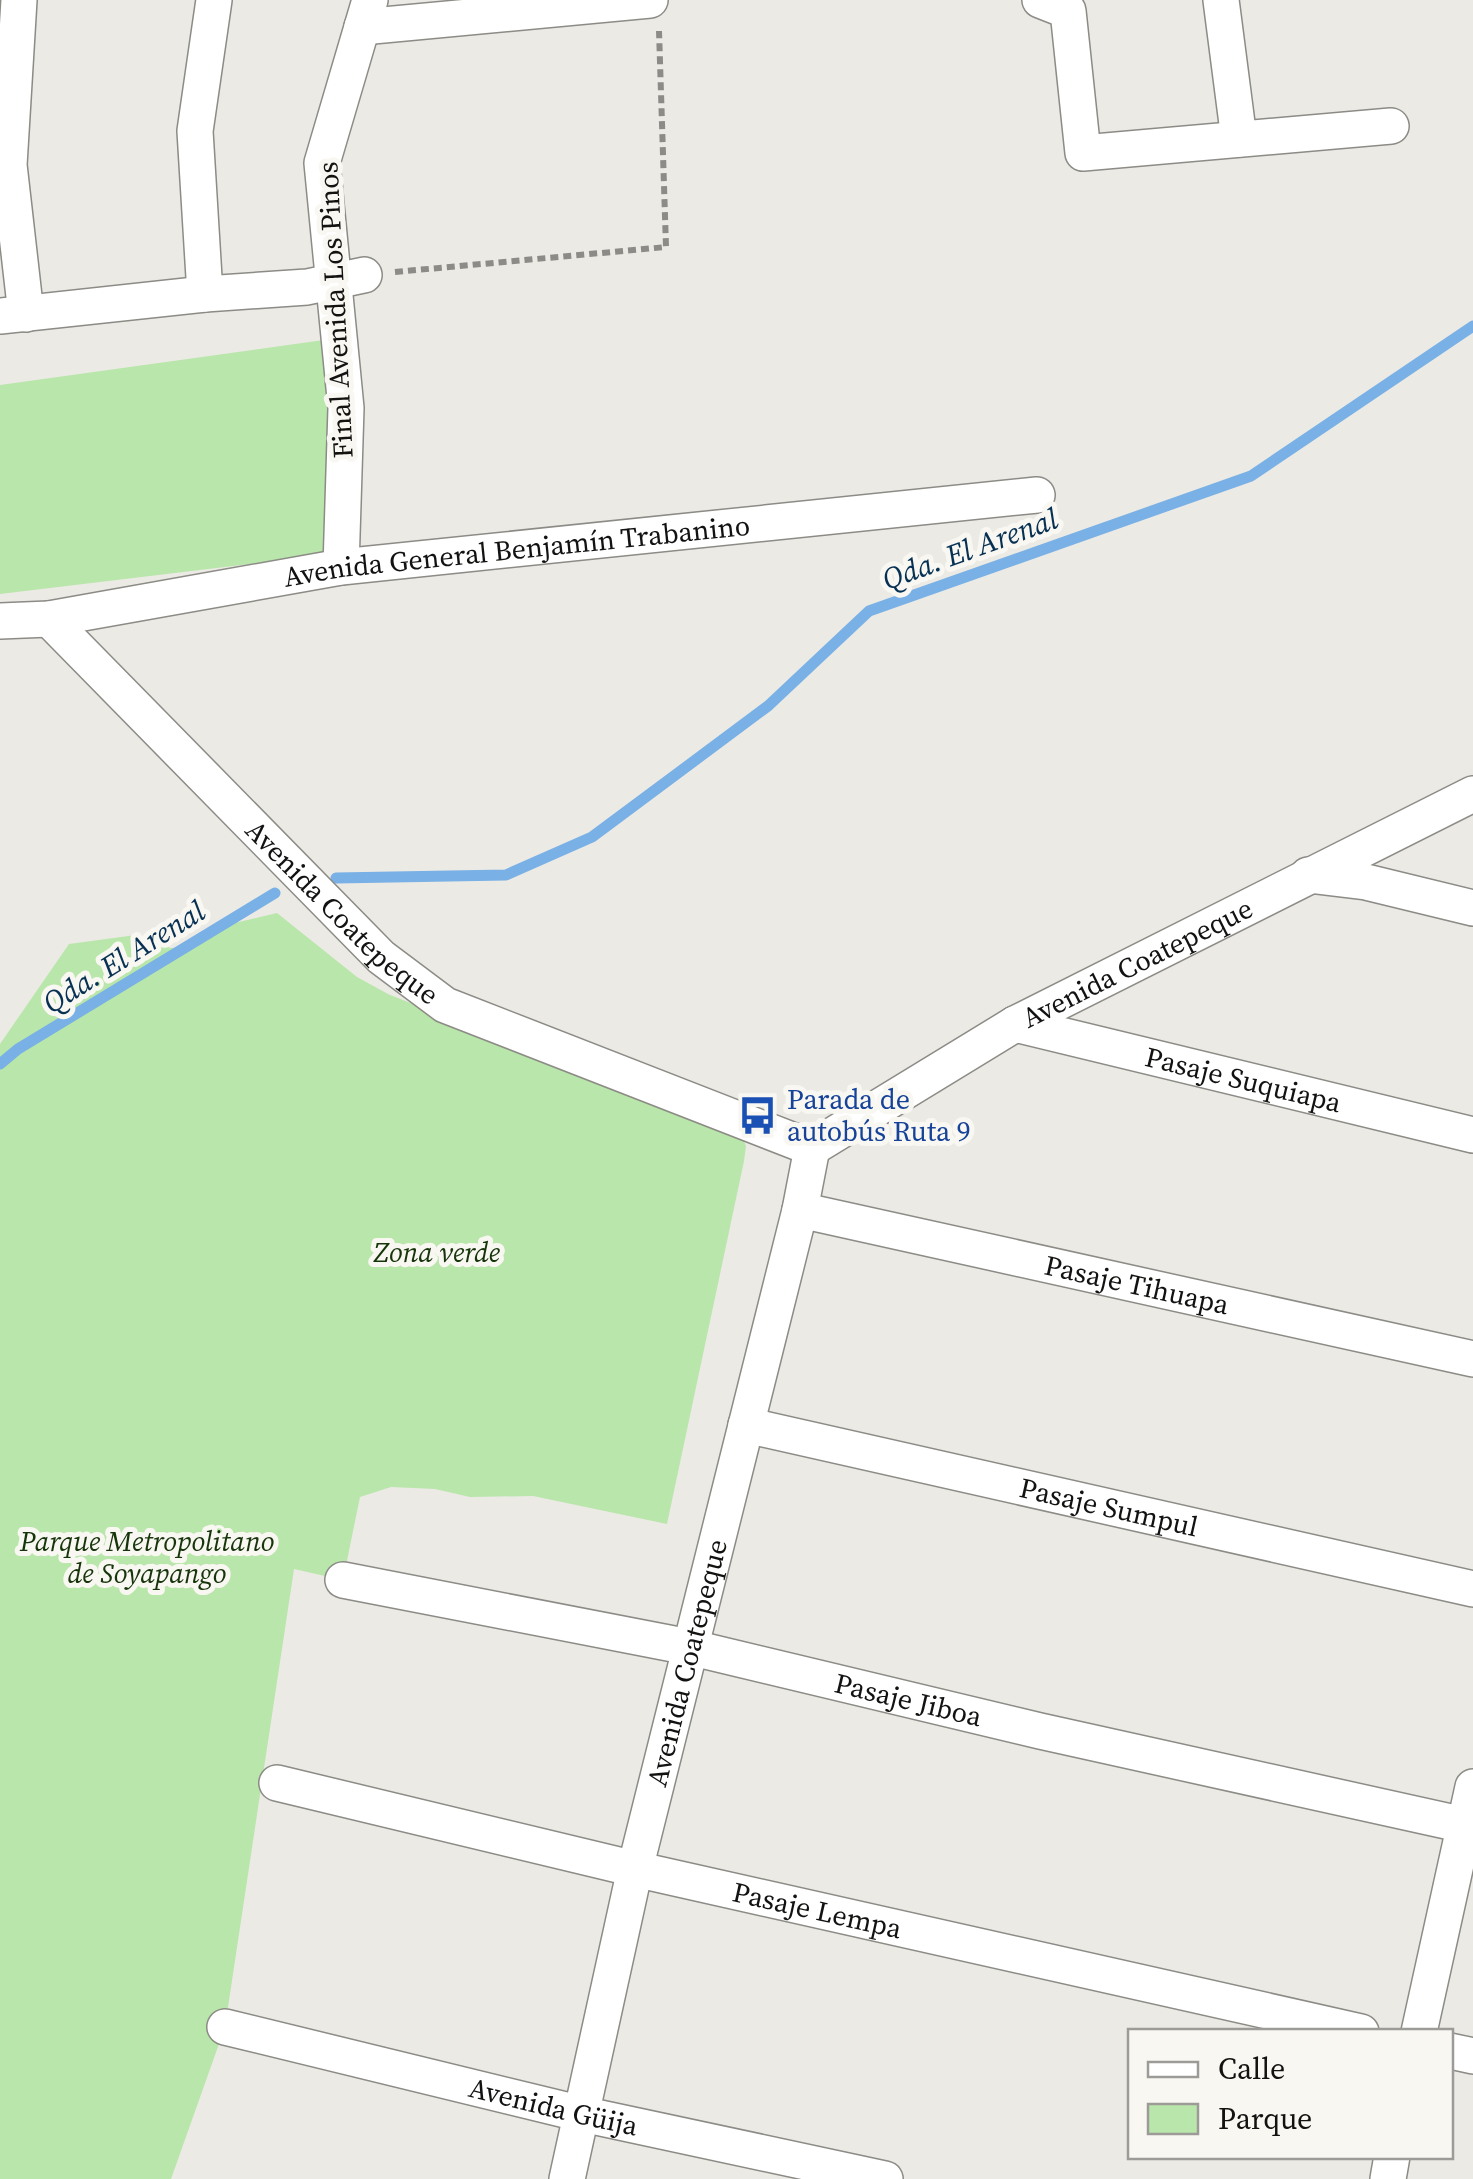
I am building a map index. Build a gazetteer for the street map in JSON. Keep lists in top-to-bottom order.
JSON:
{
  "streets": {
    "street": [
      "Final Avenida Los Pinos",
      "Avenida General Benjamín Trabanino",
      "Avenida Coatepeque",
      "Pasaje Suquiapa",
      "Pasaje Tihuapa",
      "Pasaje Sumpul",
      "Pasaje Jiboa",
      "Pasaje Lempa",
      "Avenida Güija"
    ]
  },
  "crossings": [
    ["Final Avenida Los Pinos", "Avenida General Benjamín Trabanino"],
    ["Avenida General Benjamín Trabanino", "Avenida Coatepeque"],
    ["Avenida Coatepeque", "Pasaje Suquiapa"],
    ["Avenida Coatepeque", "Pasaje Tihuapa"],
    ["Avenida Coatepeque", "Pasaje Sumpul"],
    ["Avenida Coatepeque", "Pasaje Jiboa"],
    ["Avenida Coatepeque", "Pasaje Lempa"],
    ["Avenida Coatepeque", "Avenida Güija"]
  ],
  "water": ["Qda. El Arenal"],
  "parks": ["Zona verde", "Parque Metropolitano de Soyapango"],
  "places": {
    "bus stop": ["Parada de autobús Ruta 9"]
  },
  "legend": ["Calle", "Parque"]
}
